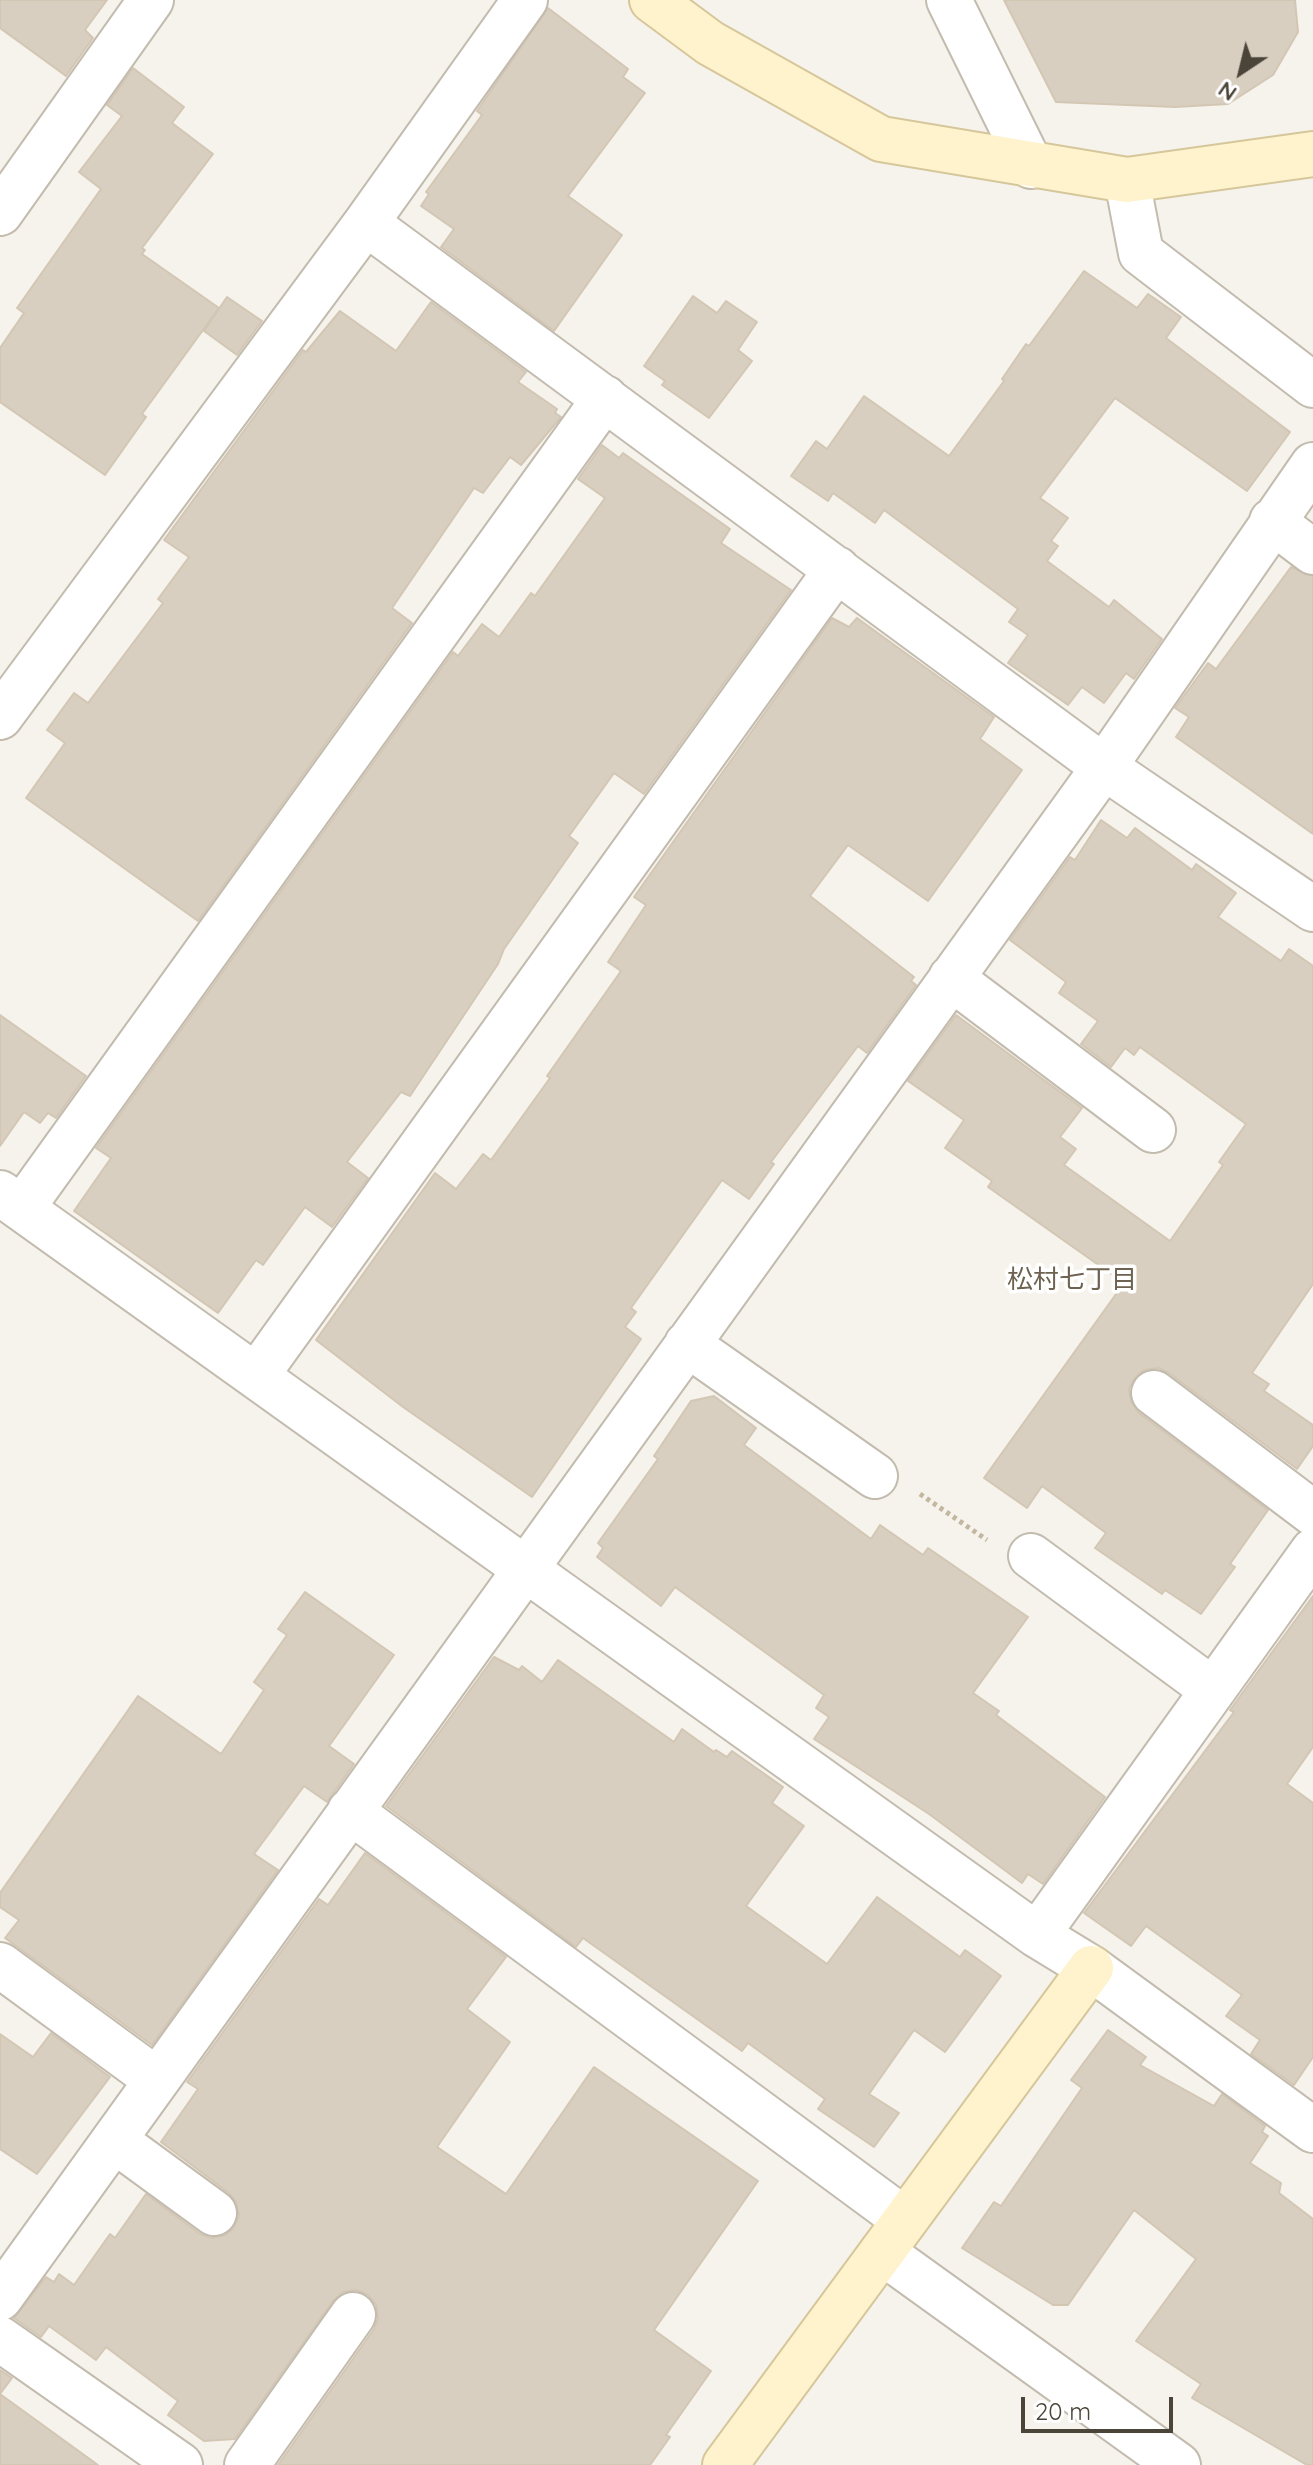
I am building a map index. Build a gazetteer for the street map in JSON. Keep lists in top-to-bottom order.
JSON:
{
  "districts": ["松村七丁目"],
  "scale_bar": "20 m",
  "north": "bottom left"
}
